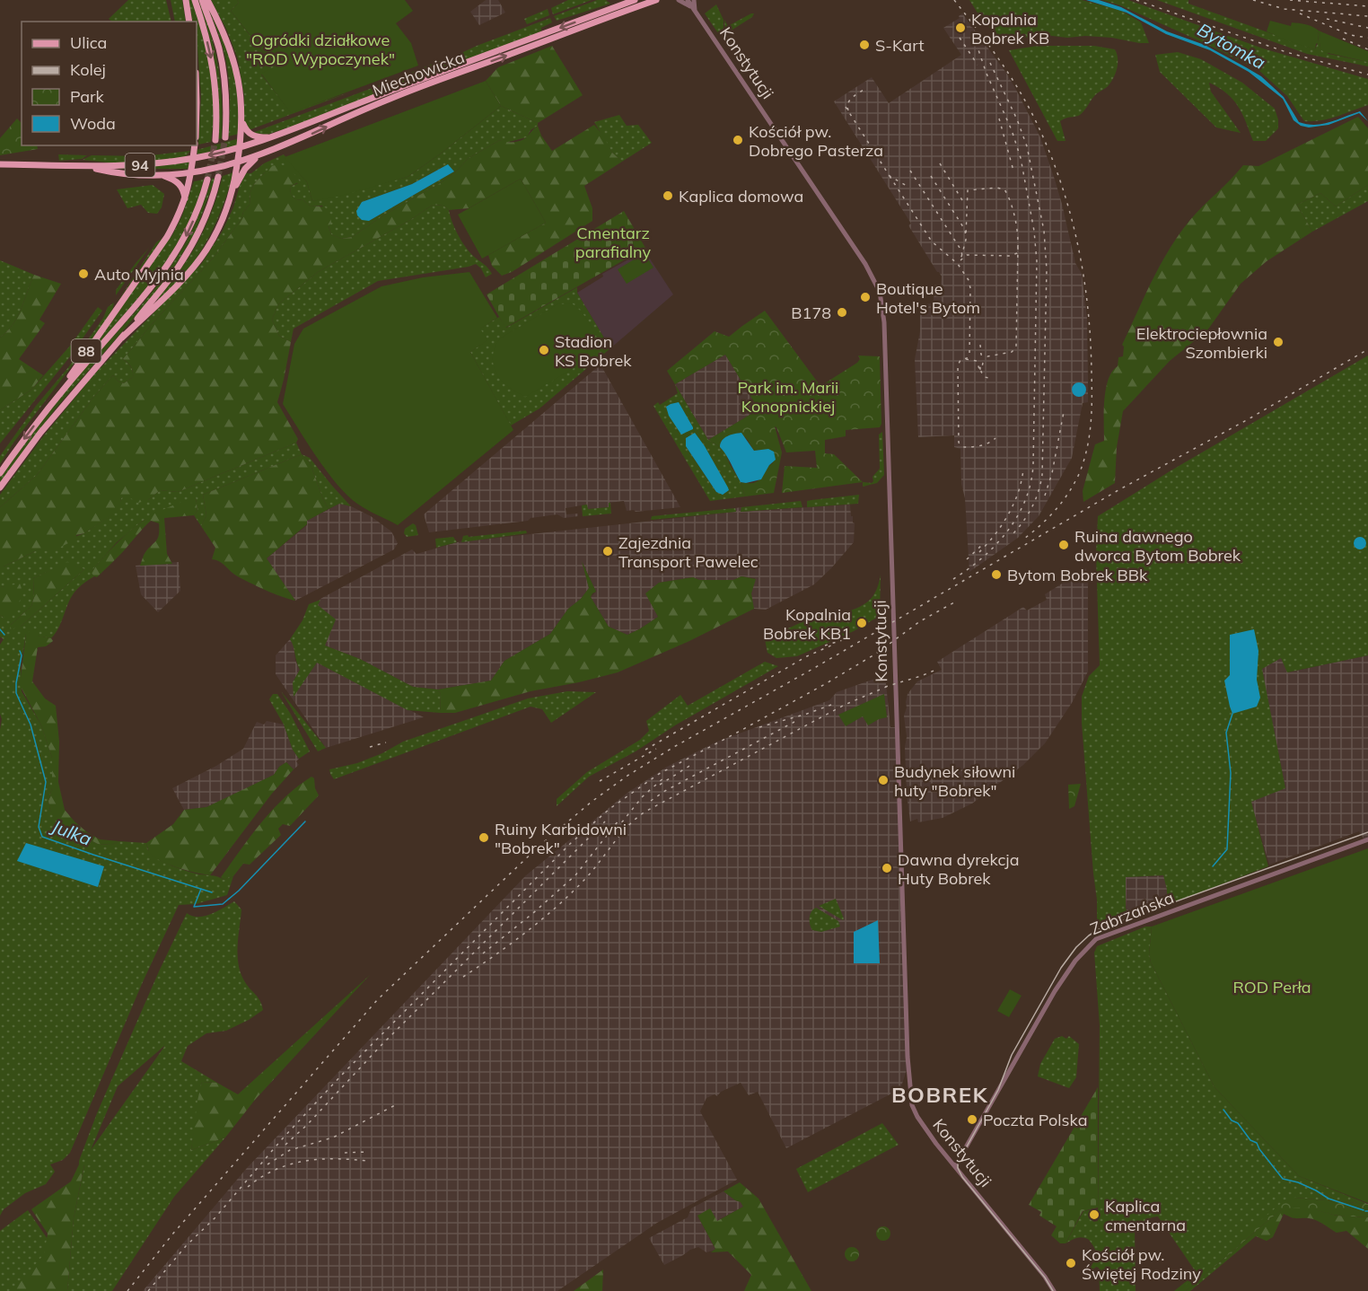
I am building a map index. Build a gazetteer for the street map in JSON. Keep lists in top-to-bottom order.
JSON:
{
  "streets": {
    "main road": ["Miechowicka", "94", "88"],
    "street": ["Konstytucji", "Zabrzańska"]
  },
  "crossings": [
    ["Konstytucji", "Zabrzańska"],
    ["Miechowicka", "94"],
    ["Miechowicka", "88"],
    ["94", "88"]
  ],
  "districts": ["BOBREK"],
  "water": ["Bytomka", "Julka"],
  "parks": [
    "Ogródki działkowe \"ROD Wypoczynek\"",
    "Cmentarz parafialny",
    "Park im. Marii Konopnickiej",
    "ROD Perła"
  ],
  "places": [
    "Kopalnia Bobrek KB",
    "S-Kart",
    "Kościół pw. Dobrego Pasterza",
    "Kaplica domowa",
    "Auto Myjnia",
    "Boutique Hotel's Bytom",
    "B178",
    "Elektrociepłownia Szombierki",
    "Stadion KS Bobrek",
    "Ruina dawnego dworca Bytom Bobrek",
    "Zajezdnia Transport Pawelec",
    "Bytom Bobrek BBk",
    "Kopalnia Bobrek KB1",
    "Budynek siłowni huty \"Bobrek\"",
    "Ruiny Karbidowni \"Bobrek\"",
    "Dawna dyrekcja Huty Bobrek",
    "Poczta Polska",
    "Kaplica cmentarna",
    "Kościół pw. Świętej Rodziny"
  ],
  "legend": [
    "Ulica",
    "Kolej",
    "Park",
    "Woda"
  ]
}
